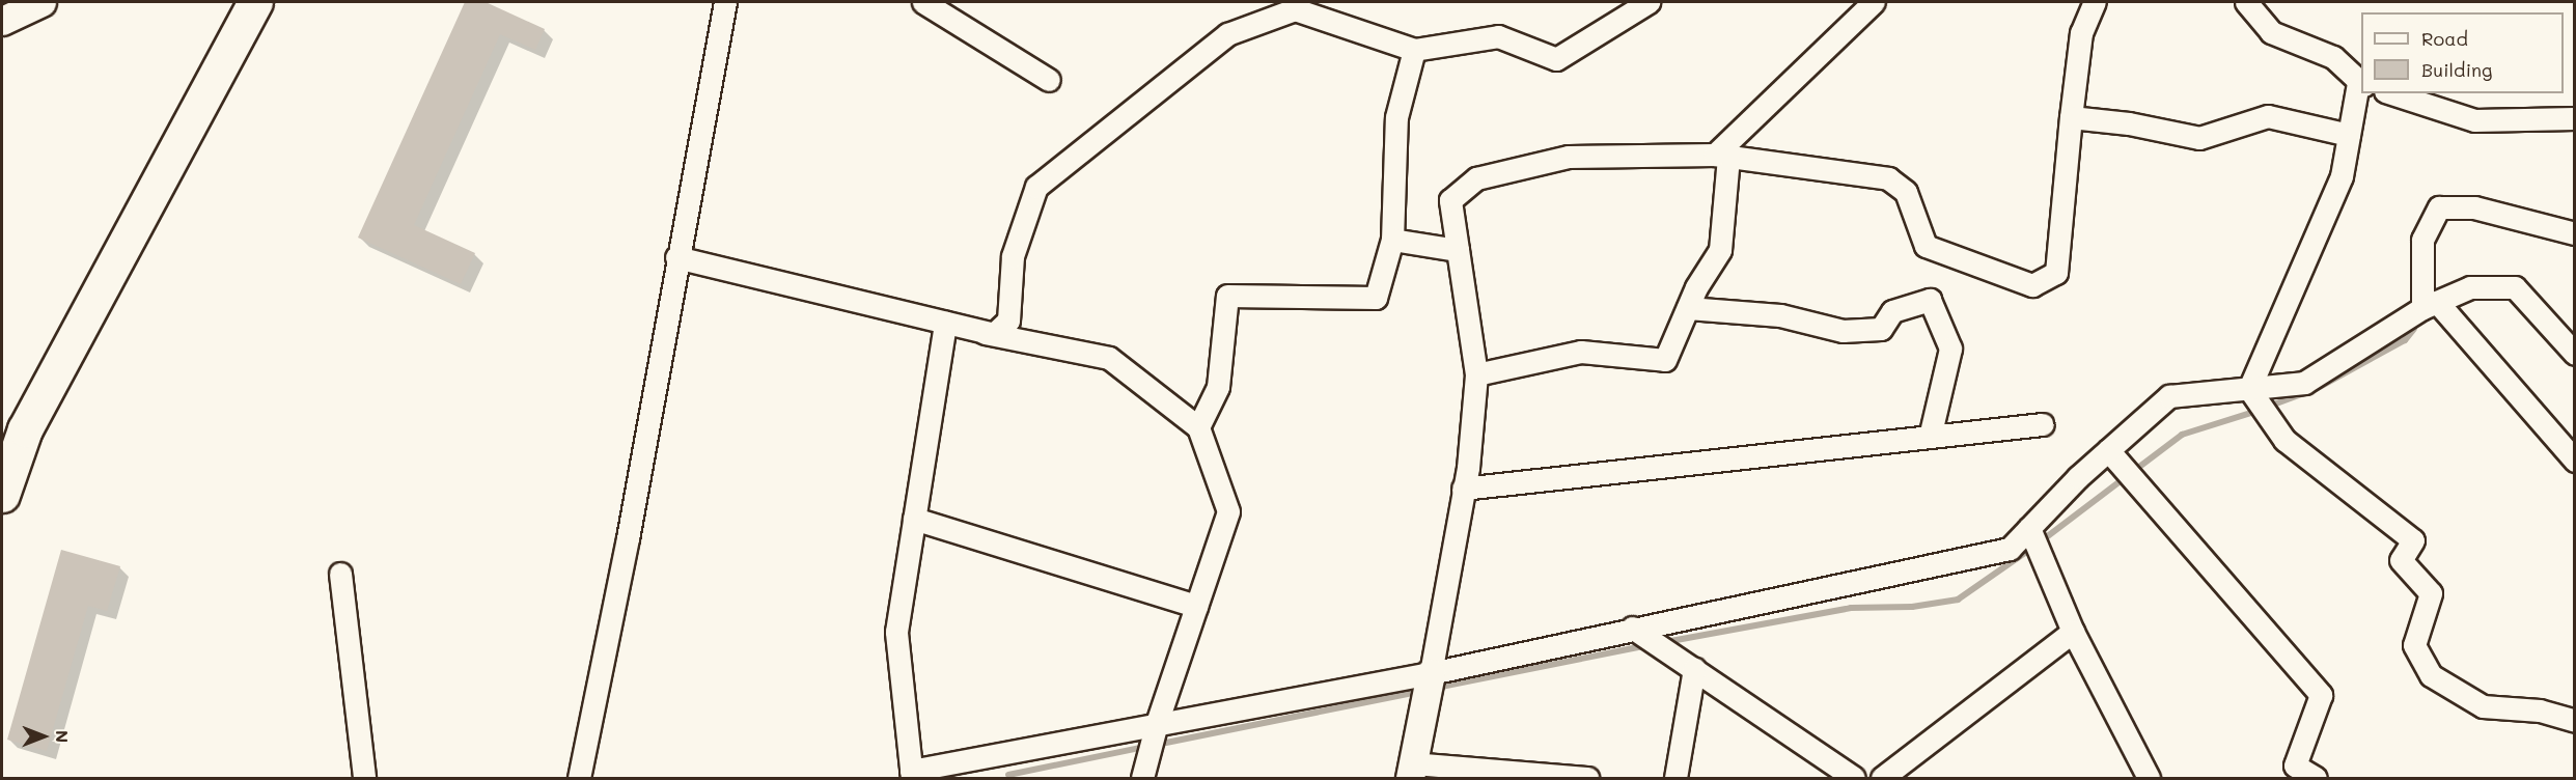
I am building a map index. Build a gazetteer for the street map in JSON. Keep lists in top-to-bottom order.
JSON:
{
  "legend": ["Road", "Building"],
  "north": "right"
}
